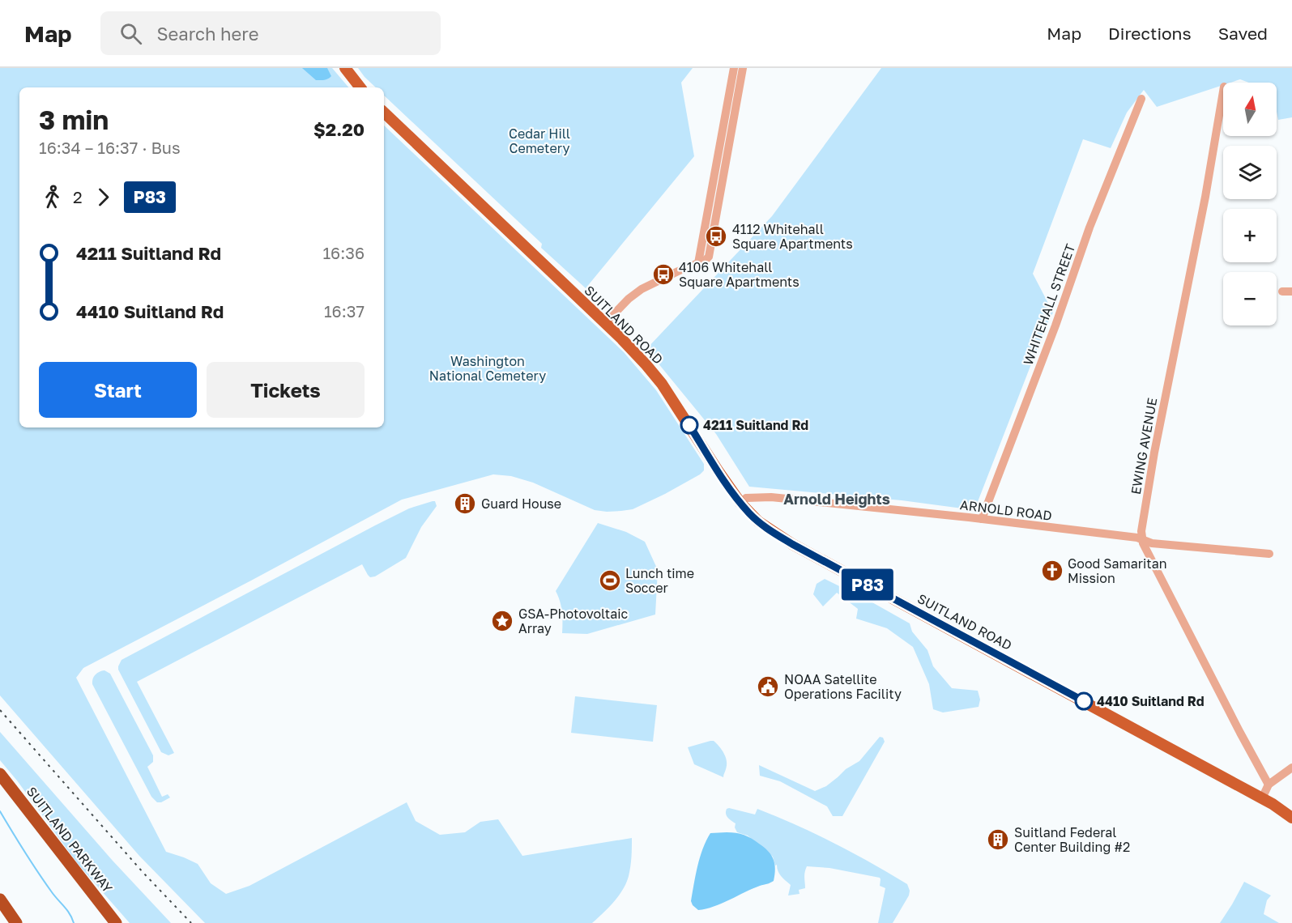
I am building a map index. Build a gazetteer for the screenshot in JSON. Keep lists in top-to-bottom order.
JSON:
{
  "streets": {
    "highway": ["SUITLAND PARKWAY"],
    "main road": ["SUITLAND ROAD"],
    "street": ["WHITEHALL STREET", "EWING AVENUE", "ARNOLD ROAD"]
  },
  "crossings": [
    ["WHITEHALL STREET", "ARNOLD ROAD"],
    ["SUITLAND ROAD", "ARNOLD ROAD"],
    ["EWING AVENUE", "ARNOLD ROAD"]
  ],
  "districts": ["Arnold Heights"],
  "parks": ["Cedar Hill Cemetery", "Washington National Cemetery"],
  "places": {
    "bus stop": ["4112 Whitehall Square Apartments", "4106 Whitehall Square Apartments"],
    "other": ["4211 Suitland Rd", "4410 Suitland Rd"],
    "building": ["Guard House", "Suitland Federal Center Building #2"],
    "church": ["Good Samaritan Mission"],
    "sports": ["Lunch time Soccer"],
    "place": ["GSA-Photovoltaic Array"],
    "public building": ["NOAA Satellite Operations Facility"]
  },
  "lines": ["bus line P83"],
  "north": "top",
  "page": {
    "header": "Map",
    "search": "Search here",
    "nav": ["Map", "Directions", "Saved"],
    "on_map": "P83",
    "map_buttons": ["+", "−"],
    "heading": ["3 min", "16:34 – 16:37 · Bus", "$2.20"],
    "legs": ["2", "P83"],
    "list": [
      {
        "name": "4211 Suitland Rd",
        "value": "16:36"
      },
      {
        "name": "4410 Suitland Rd",
        "value": "16:37"
      }
    ],
    "buttons": ["Start", "Tickets"]
  }
}
